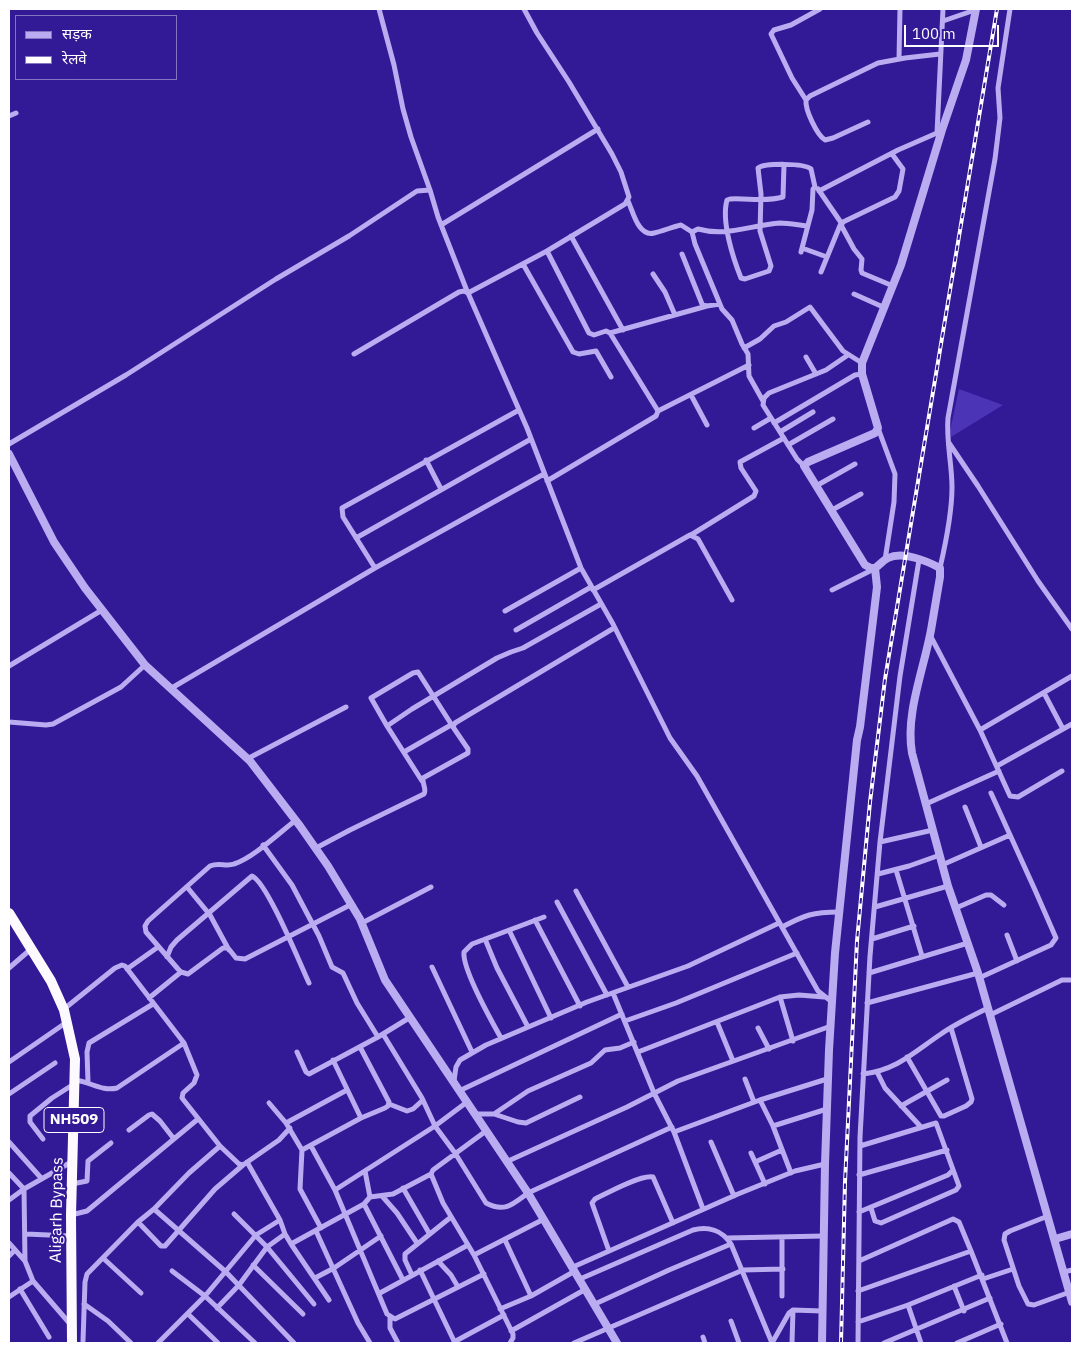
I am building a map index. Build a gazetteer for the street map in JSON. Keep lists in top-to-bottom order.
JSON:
{
  "streets": {
    "highway": ["NH509", "Aligarh Bypass"]
  },
  "legend": ["सड़क", "रेलवे"],
  "scale_bar": "100 m"
}
